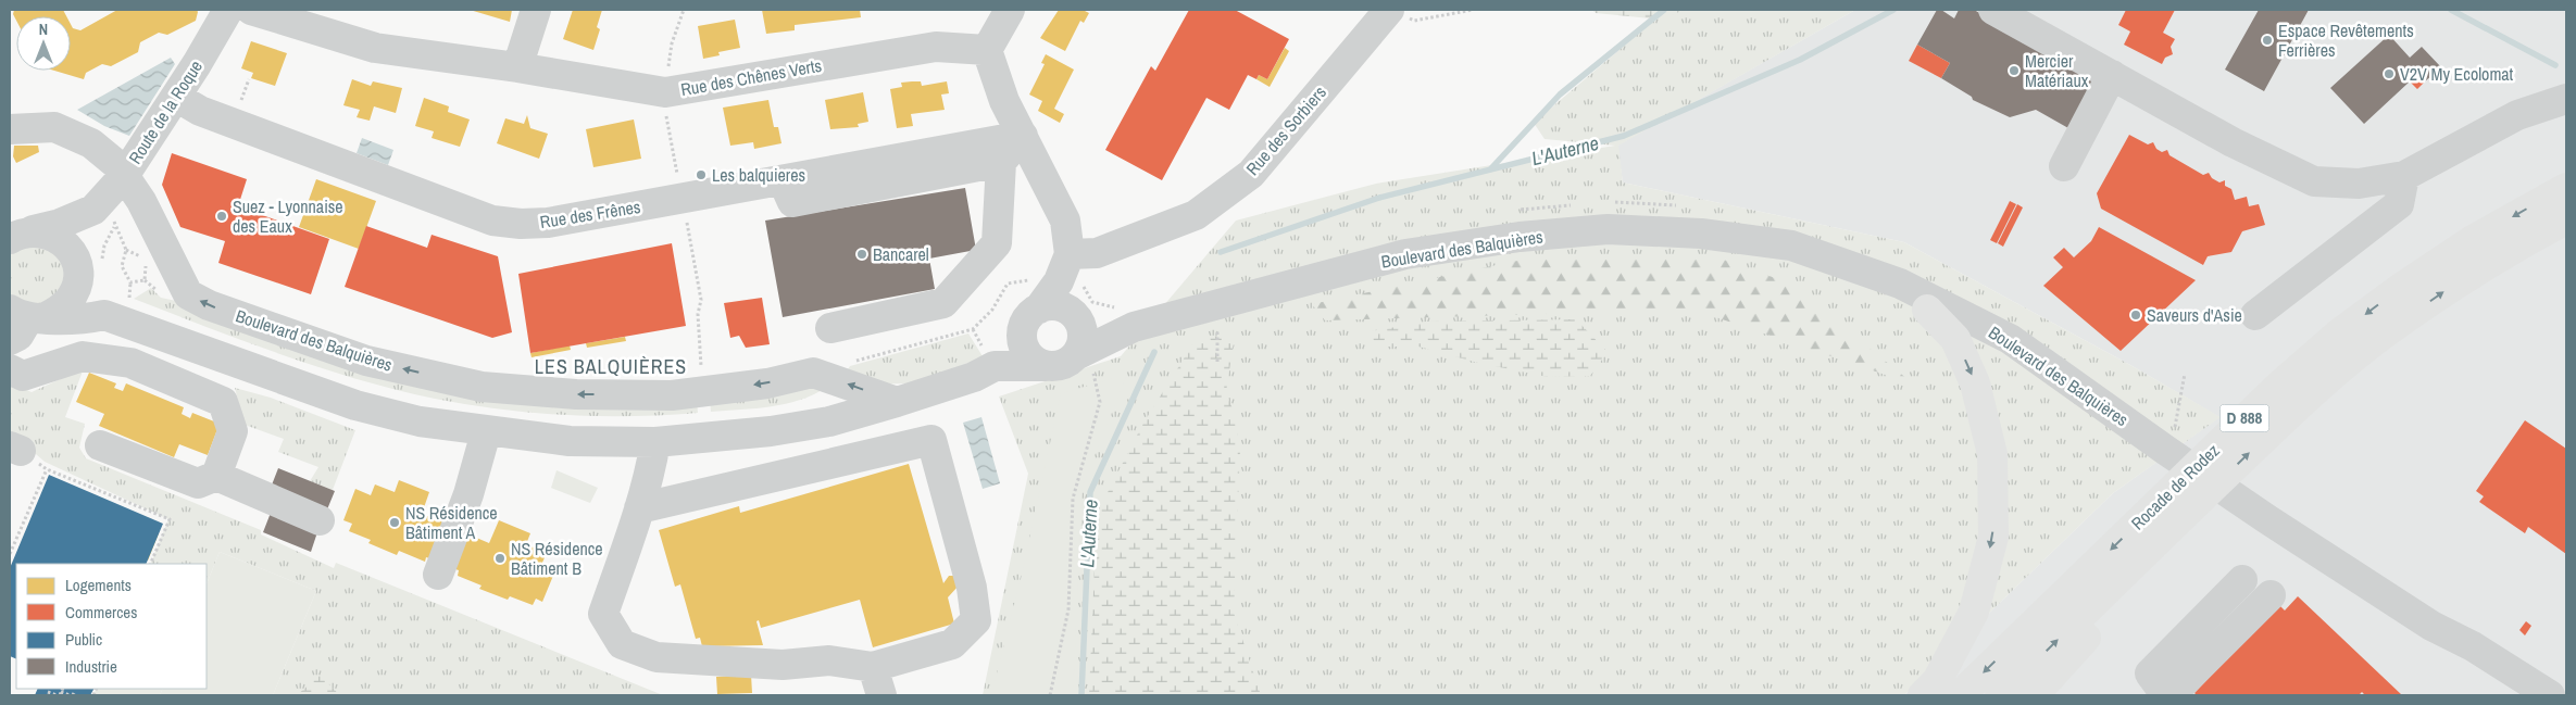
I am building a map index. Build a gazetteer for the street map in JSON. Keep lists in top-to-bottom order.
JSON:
{
  "streets": {
    "highway": ["D 888", "Rocade de Rodez"],
    "street": [
      "Rue des Chênes Verts",
      "Route de la Roque",
      "Rue des Sorbiers",
      "Rue des Frênes",
      "Boulevard des Balquières"
    ]
  },
  "crossings": [
    ["Route de la Roque", "Rue des Frênes"],
    ["Route de la Roque", "Boulevard des Balquières"]
  ],
  "districts": ["LES BALQUIÈRES"],
  "water": ["L'Auterne"],
  "places": [
    "Espace Revêtements Ferrières",
    "Mercier Matériaux",
    "V2V My Ecolomat",
    "Les balquieres",
    "Suez - Lyonnaise des Eaux",
    "Bancarel",
    "Saveurs d'Asie",
    "NS Résidence Bâtiment A",
    "NS Résidence Bâtiment B"
  ],
  "legend": [
    "Logements",
    "Commerces",
    "Public",
    "Industrie"
  ],
  "north": "top"
}
